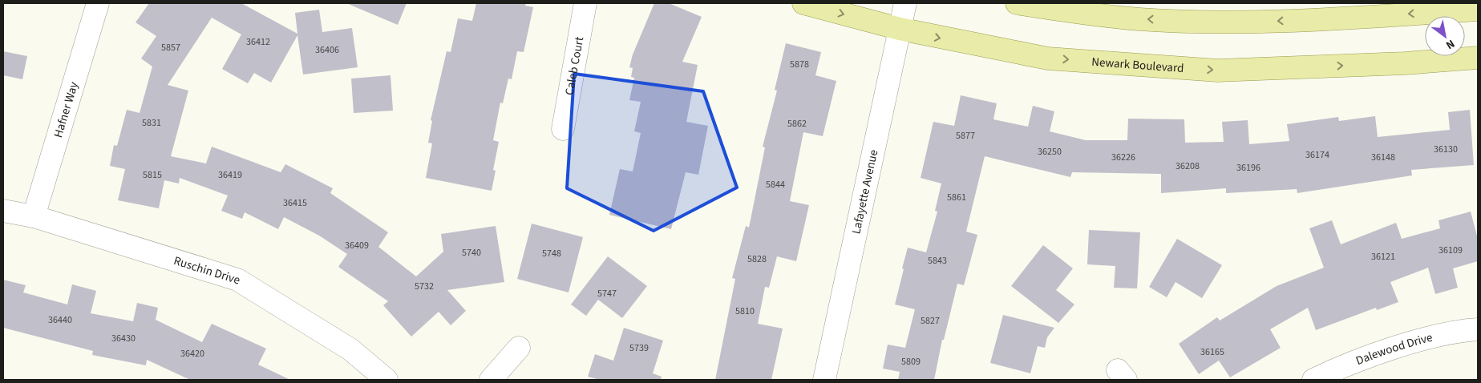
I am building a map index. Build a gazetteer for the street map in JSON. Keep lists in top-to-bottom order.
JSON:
{
  "streets": {
    "main road": ["Newark Boulevard"],
    "street": [
      "Caleb Court",
      "Hafner Way",
      "Lafayette Avenue",
      "Ruschin Drive",
      "Dalewood Drive"
    ]
  },
  "crossings": [
    ["Newark Boulevard", "Lafayette Avenue"],
    ["Hafner Way", "Ruschin Drive"]
  ],
  "house_numbers": [
    "36412",
    "5857",
    "36406",
    "5878",
    "5831",
    "5862",
    "5877",
    "36130",
    "36250",
    "36174",
    "36226",
    "36148",
    "36208",
    "36196",
    "5815",
    "36419",
    "5844",
    "5861",
    "36415",
    "36409",
    "36109",
    "5740",
    "5748",
    "36121",
    "5828",
    "5843",
    "5732",
    "5747",
    "5810",
    "36440",
    "5827",
    "36430",
    "5739",
    "36165",
    "36420",
    "5809"
  ],
  "north": "bottom right"
}
